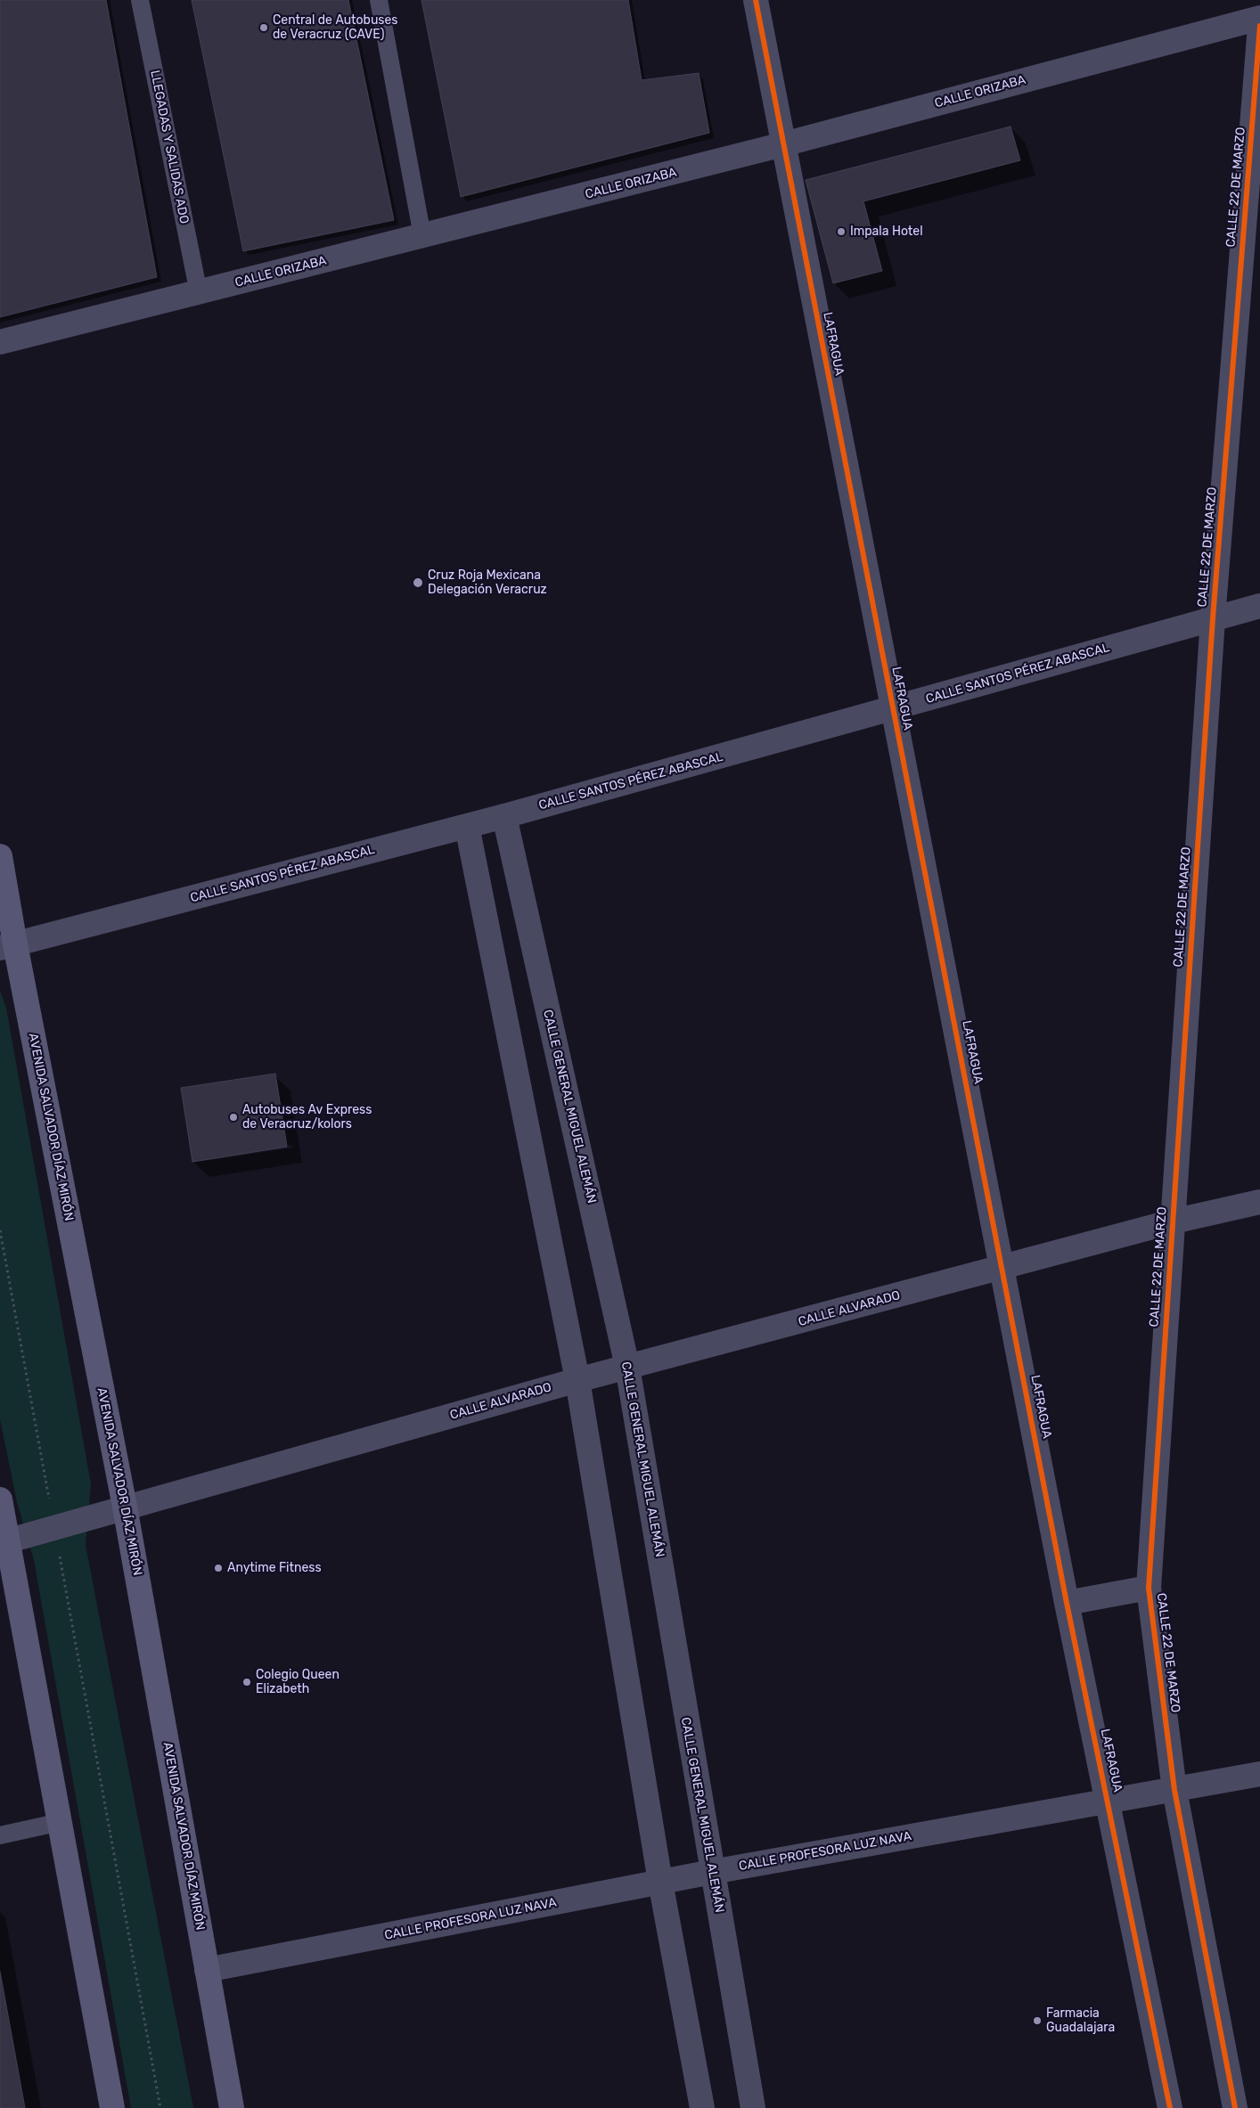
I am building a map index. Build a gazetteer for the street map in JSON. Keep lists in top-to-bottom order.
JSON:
{
  "streets": {
    "main road": ["AVENIDA SALVADOR DÍAZ MIRÓN"],
    "street": [
      "CALLE ORIZABA",
      "CALLE 22 DE MARZO",
      "LAFRAGUA",
      "CALLE SANTOS PÉREZ ABASCAL",
      "CALLE GENERAL MIGUEL ALEMÁN",
      "CALLE ALVARADO",
      "CALLE PROFESORA LUZ NAVA"
    ],
    "lane": ["LLEGADAS Y SALIDAS ADO"]
  },
  "crossings": [
    ["CALLE ORIZABA", "LLEGADAS Y SALIDAS ADO"],
    ["CALLE ORIZABA", "LAFRAGUA"],
    ["CALLE 22 DE MARZO", "CALLE SANTOS PÉREZ ABASCAL"],
    ["CALLE 22 DE MARZO", "CALLE ALVARADO"],
    ["CALLE 22 DE MARZO", "CALLE PROFESORA LUZ NAVA"],
    ["LAFRAGUA", "CALLE SANTOS PÉREZ ABASCAL"],
    ["LAFRAGUA", "CALLE ALVARADO"],
    ["LAFRAGUA", "CALLE PROFESORA LUZ NAVA"],
    ["CALLE SANTOS PÉREZ ABASCAL", "CALLE GENERAL MIGUEL ALEMÁN"],
    ["CALLE SANTOS PÉREZ ABASCAL", "AVENIDA SALVADOR DÍAZ MIRÓN"],
    ["CALLE GENERAL MIGUEL ALEMÁN", "CALLE ALVARADO"],
    ["CALLE GENERAL MIGUEL ALEMÁN", "CALLE PROFESORA LUZ NAVA"],
    ["AVENIDA SALVADOR DÍAZ MIRÓN", "CALLE ALVARADO"],
    ["AVENIDA SALVADOR DÍAZ MIRÓN", "CALLE PROFESORA LUZ NAVA"]
  ],
  "places": [
    "Central de Autobuses de Veracruz (CAVE)",
    "Impala Hotel",
    "Cruz Roja Mexicana Delegación Veracruz",
    "Autobuses Av Express de Veracruz/kolors",
    "Anytime Fitness",
    "Colegio Queen Elizabeth",
    "Farmacia Guadalajara"
  ]
}
